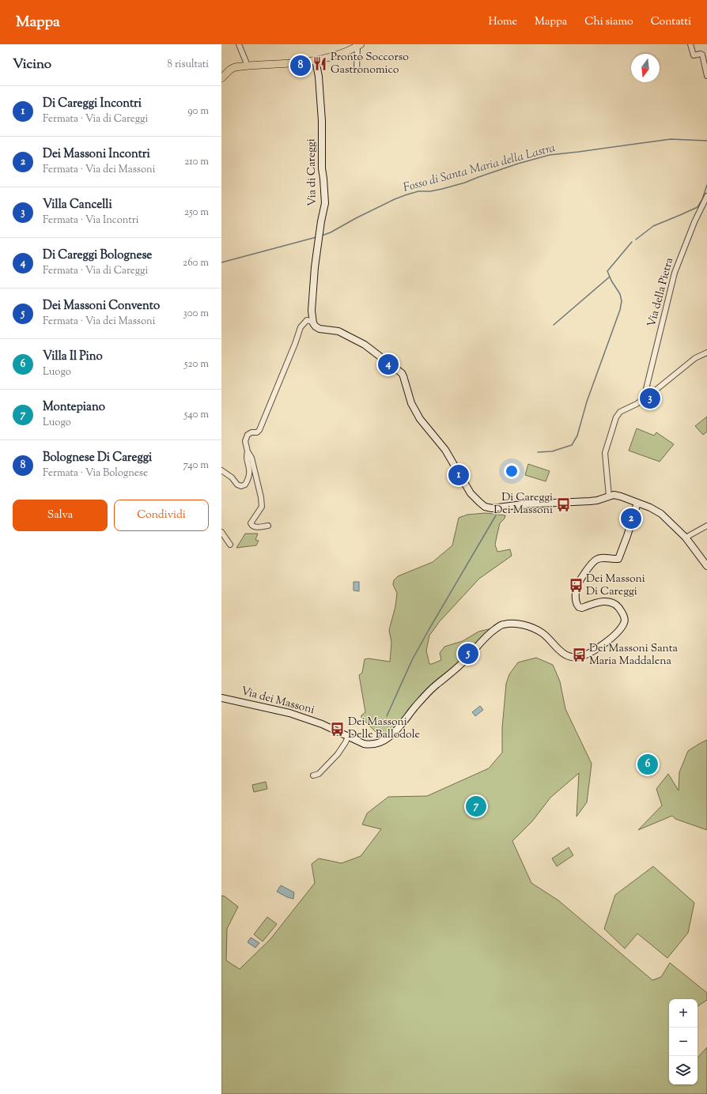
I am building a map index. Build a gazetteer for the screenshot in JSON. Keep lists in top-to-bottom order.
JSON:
{
  "streets": {
    "street": ["Via di Careggi", "Via della Pietra", "Via dei Massoni"]
  },
  "water": ["Fosso di Santa Maria della Lastra"],
  "places": {
    "restaurant": ["Pronto Soccorso Gastronomico"],
    "bus stop": [
      "Di Careggi Dei Massoni",
      "Dei Massoni Di Careggi",
      "Dei Massoni Santa Maria Maddalena",
      "Dei Massoni Delle Ballodole"
    ]
  },
  "north": "bottom",
  "page": {
    "header": "Mappa",
    "nav": [
      "Home",
      "Mappa",
      "Chi siamo",
      "Contatti"
    ],
    "heading": ["Vicino", "8 risultati"],
    "pins": [
      "8",
      "4",
      "3",
      "1",
      "2",
      "5",
      "6",
      "7"
    ],
    "list": [
      {
        "mark": "1",
        "name": "Di Careggi Incontri",
        "note": "Fermata · Via di Careggi",
        "value": "90 m"
      },
      {
        "mark": "2",
        "name": "Dei Massoni Incontri",
        "note": "Fermata · Via dei Massoni",
        "value": "210 m"
      },
      {
        "mark": "3",
        "name": "Villa Cancelli",
        "note": "Fermata · Via Incontri",
        "value": "250 m"
      },
      {
        "mark": "4",
        "name": "Di Careggi Bolognese",
        "note": "Fermata · Via di Careggi",
        "value": "260 m"
      },
      {
        "mark": "5",
        "name": "Dei Massoni Convento",
        "note": "Fermata · Via dei Massoni",
        "value": "300 m"
      },
      {
        "mark": "6",
        "name": "Villa Il Pino",
        "note": "Luogo",
        "value": "520 m"
      },
      {
        "mark": "7",
        "name": "Montepiano",
        "note": "Luogo",
        "value": "540 m"
      },
      {
        "mark": "8",
        "name": "Bolognese Di Careggi",
        "note": "Fermata · Via Bolognese",
        "value": "740 m"
      }
    ],
    "buttons": ["Salva", "Condividi"],
    "map_buttons": ["+", "−"]
  }
}
